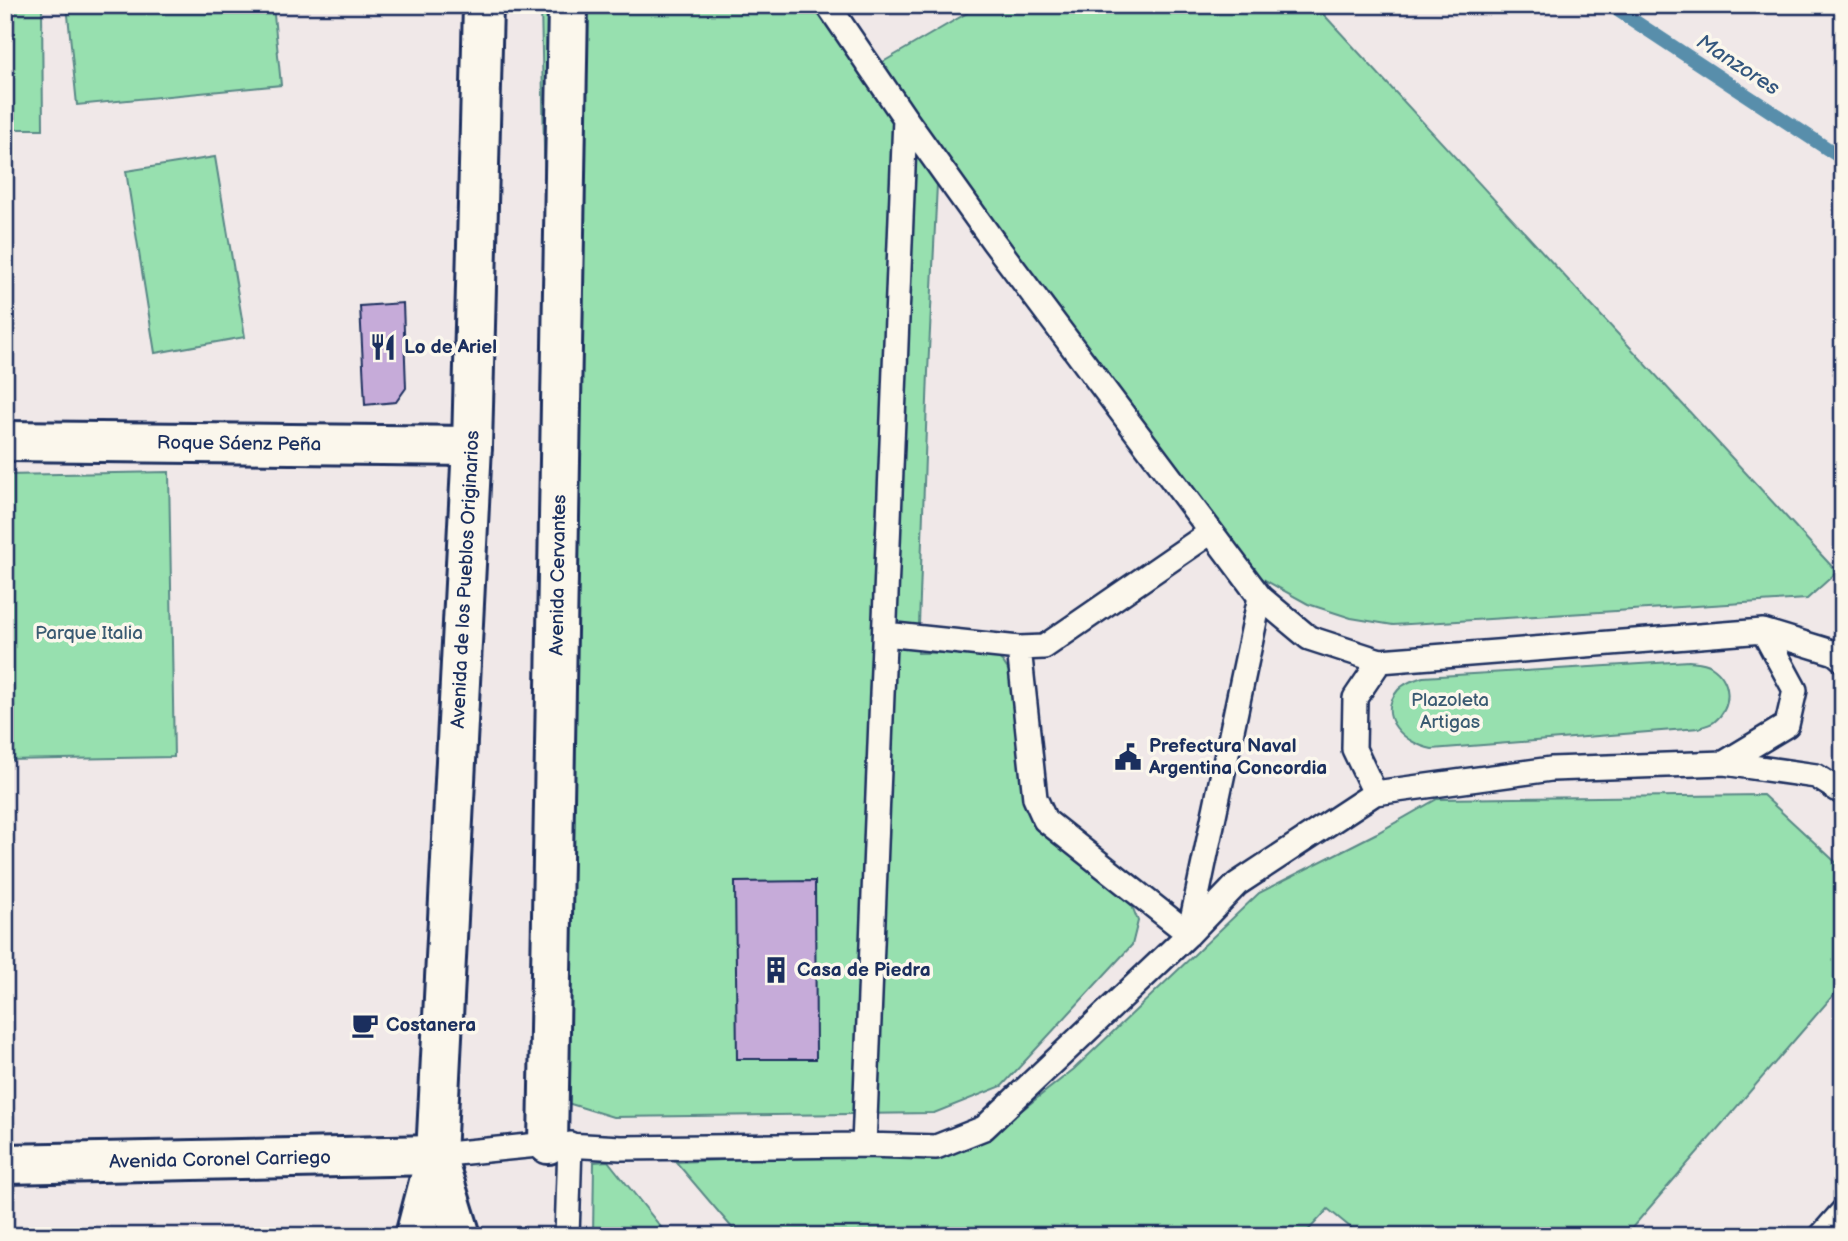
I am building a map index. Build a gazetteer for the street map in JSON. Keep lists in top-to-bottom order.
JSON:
{
  "streets": {
    "street": [
      "Roque Sáenz Peña",
      "Avenida Cervantes",
      "Avenida de los Pueblos Originarios",
      "Avenida Coronel Carriego"
    ]
  },
  "crossings": [
    ["Roque Sáenz Peña", "Avenida de los Pueblos Originarios"],
    ["Avenida de los Pueblos Originarios", "Avenida Coronel Carriego"]
  ],
  "water": ["Manzores"],
  "parks": ["Parque Italia", "Plazoleta Artigas"],
  "places": {
    "restaurant": ["Lo de Ariel"],
    "public building": ["Prefectura Naval Argentina Concordia"],
    "building": ["Casa de Piedra"],
    "cafe": ["Costanera"]
  }
}
